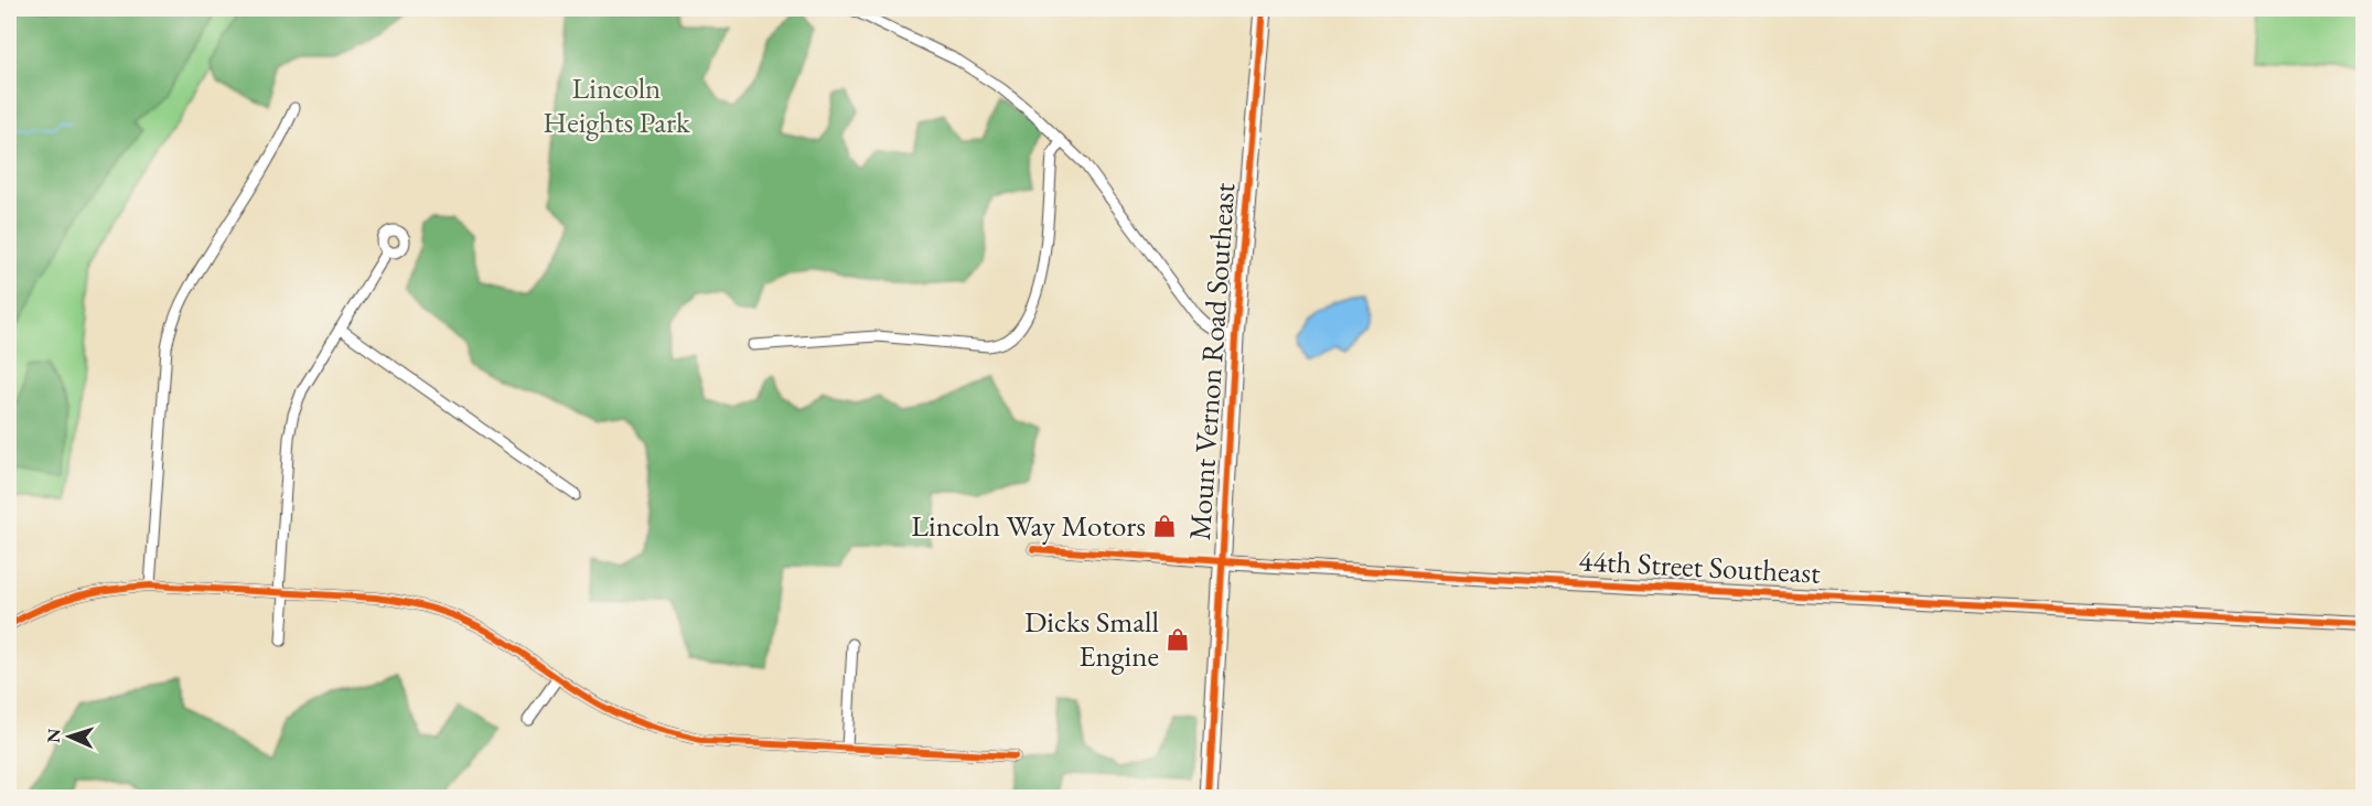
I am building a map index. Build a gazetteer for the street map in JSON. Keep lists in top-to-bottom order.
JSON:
{
  "streets": {
    "main road": ["Mount Vernon Road Southeast"],
    "street": ["44th Street Southeast"]
  },
  "crossings": [
    ["Mount Vernon Road Southeast", "44th Street Southeast"]
  ],
  "parks": ["Lincoln Heights Park"],
  "places": {
    "shop": ["Lincoln Way Motors", "Dicks Small Engine"]
  },
  "north": "left"
}
